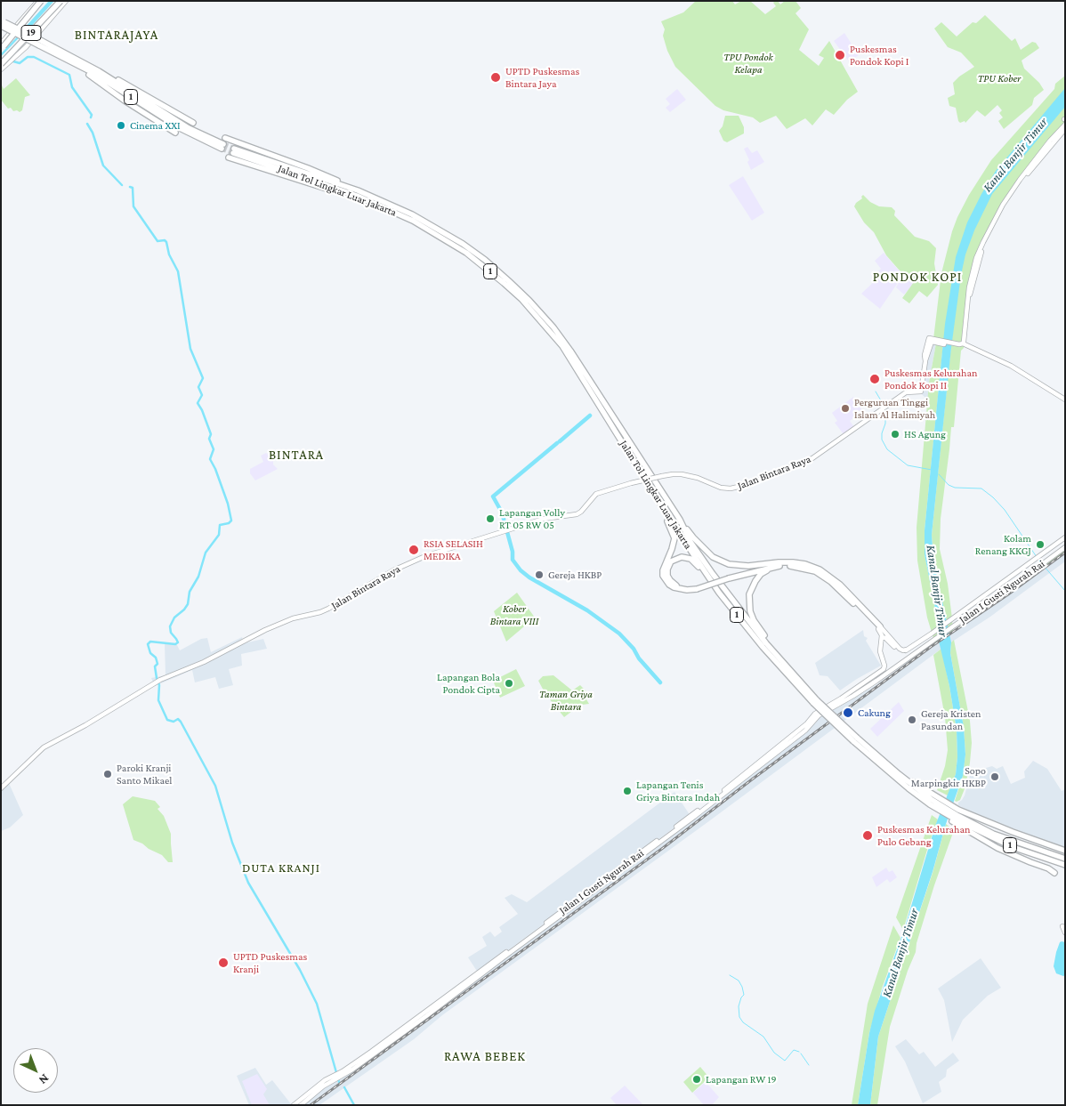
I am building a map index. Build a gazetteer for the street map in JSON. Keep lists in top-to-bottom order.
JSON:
{
  "streets": {
    "highway": ["19", "1", "Jalan Tol Lingkar Luar Jakarta"],
    "main road": ["Jalan Bintara Raya", "Jalan I Gusti Ngurah Rai"]
  },
  "districts": [
    "BINTARAJAYA",
    "PONDOK KOPI",
    "BINTARA",
    "DUTA KRANJI",
    "RAWA BEBEK"
  ],
  "water": ["Kanal Banjir Timur"],
  "parks": [
    "TPU Pondok Kelapa",
    "TPU Kober",
    "Kober Bintara VIII",
    "Taman Griya Bintara"
  ],
  "places": [
    "Puskesmas Pondok Kopi I",
    "UPTD Puskesmas Bintara Jaya",
    "Cinema XXI",
    "Puskesmas Kelurahan Pondok Kopi II",
    "Perguruan Tinggi Islam Al Halimiyah",
    "HS Agung",
    "Lapangan Volly RT 05 RW 05",
    "Kolam Renang KKGJ",
    "RSIA SELASIH MEDIKA",
    "Gereja HKBP",
    "Lapangan Bola Pondok Cipta",
    "Cakung",
    "Gereja Kristen Pasundan",
    "Paroki Kranji Santo Mikael",
    "Sopo Marpingkir HKBP",
    "Lapangan Tenis Griya Bintara Indah",
    "Puskesmas Kelurahan Pulo Gebang",
    "UPTD Puskesmas Kranji",
    "Lapangan RW 19"
  ],
  "north": "bottom right"
}
